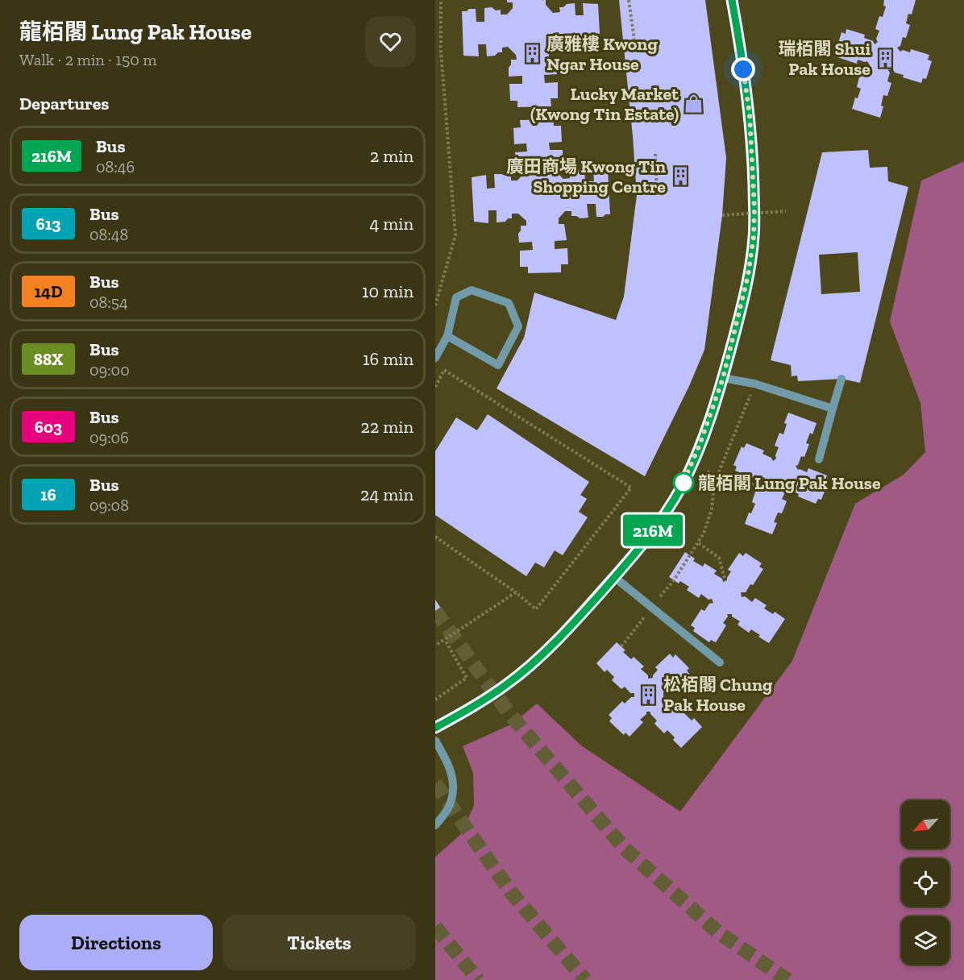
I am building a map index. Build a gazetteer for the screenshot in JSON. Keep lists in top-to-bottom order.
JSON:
{
  "places": {
    "building": [
      "廣雅樓 Kwong Ngar House",
      "瑞栢閣 Shui Pak House",
      "廣田商場 Kwong Tin Shopping Centre",
      "松栢閣 Chung Pak House"
    ],
    "shop": ["Lucky Market (Kwong Tin Estate)"],
    "other": ["龍栢閣 Lung Pak House"]
  },
  "lines": ["bus line 216M"],
  "north": "bottom left",
  "page": {
    "heading": [
      ["龍栢閣 Lung Pak House", "Walk · 2 min · 150 m"],
      "Departures"
    ],
    "on_map": "216M",
    "list": [
      {
        "mark": "216M",
        "name": "Bus",
        "note": "08:46",
        "value": "2 min"
      },
      {
        "mark": "613",
        "name": "Bus",
        "note": "08:48",
        "value": "4 min"
      },
      {
        "mark": "14D",
        "name": "Bus",
        "note": "08:54",
        "value": "10 min"
      },
      {
        "mark": "88X",
        "name": "Bus",
        "note": "09:00",
        "value": "16 min"
      },
      {
        "mark": "603",
        "name": "Bus",
        "note": "09:06",
        "value": "22 min"
      },
      {
        "mark": "16",
        "name": "Bus",
        "note": "09:08",
        "value": "24 min"
      }
    ],
    "buttons": ["Directions", "Tickets"]
  }
}
